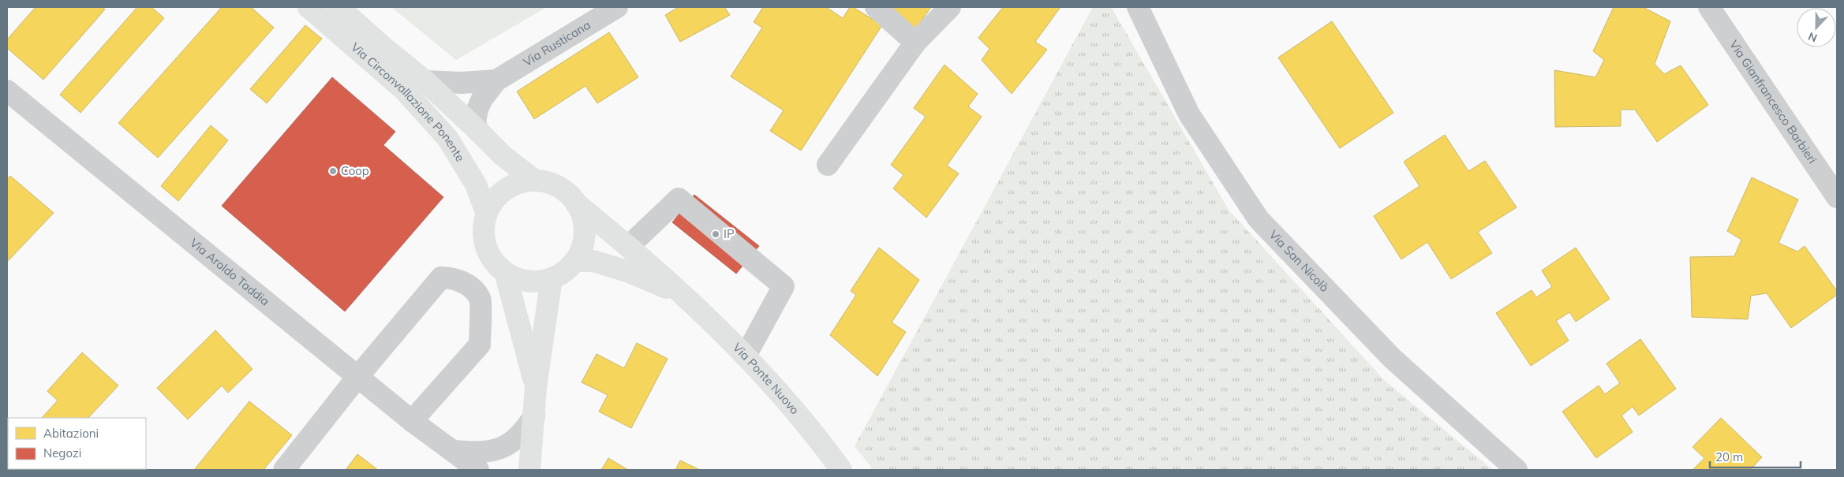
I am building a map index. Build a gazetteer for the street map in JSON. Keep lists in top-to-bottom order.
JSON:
{
  "streets": {
    "main road": ["Via Circonvallazione Ponente", "Via Ponte Nuovo"],
    "street": [
      "Via Rusticana",
      "Via Gianfrancesco Barbieri",
      "Via San Nicolò",
      "Via Aroldo Taddia"
    ]
  },
  "crossings": [
    ["Via Rusticana", "Via Circonvallazione Ponente"],
    ["Via Circonvallazione Ponente", "Via Ponte Nuovo"]
  ],
  "places": ["Coop", "IP"],
  "legend": ["Abitazioni", "Negozi"],
  "scale_bar": "20 m",
  "north": "bottom"
}
